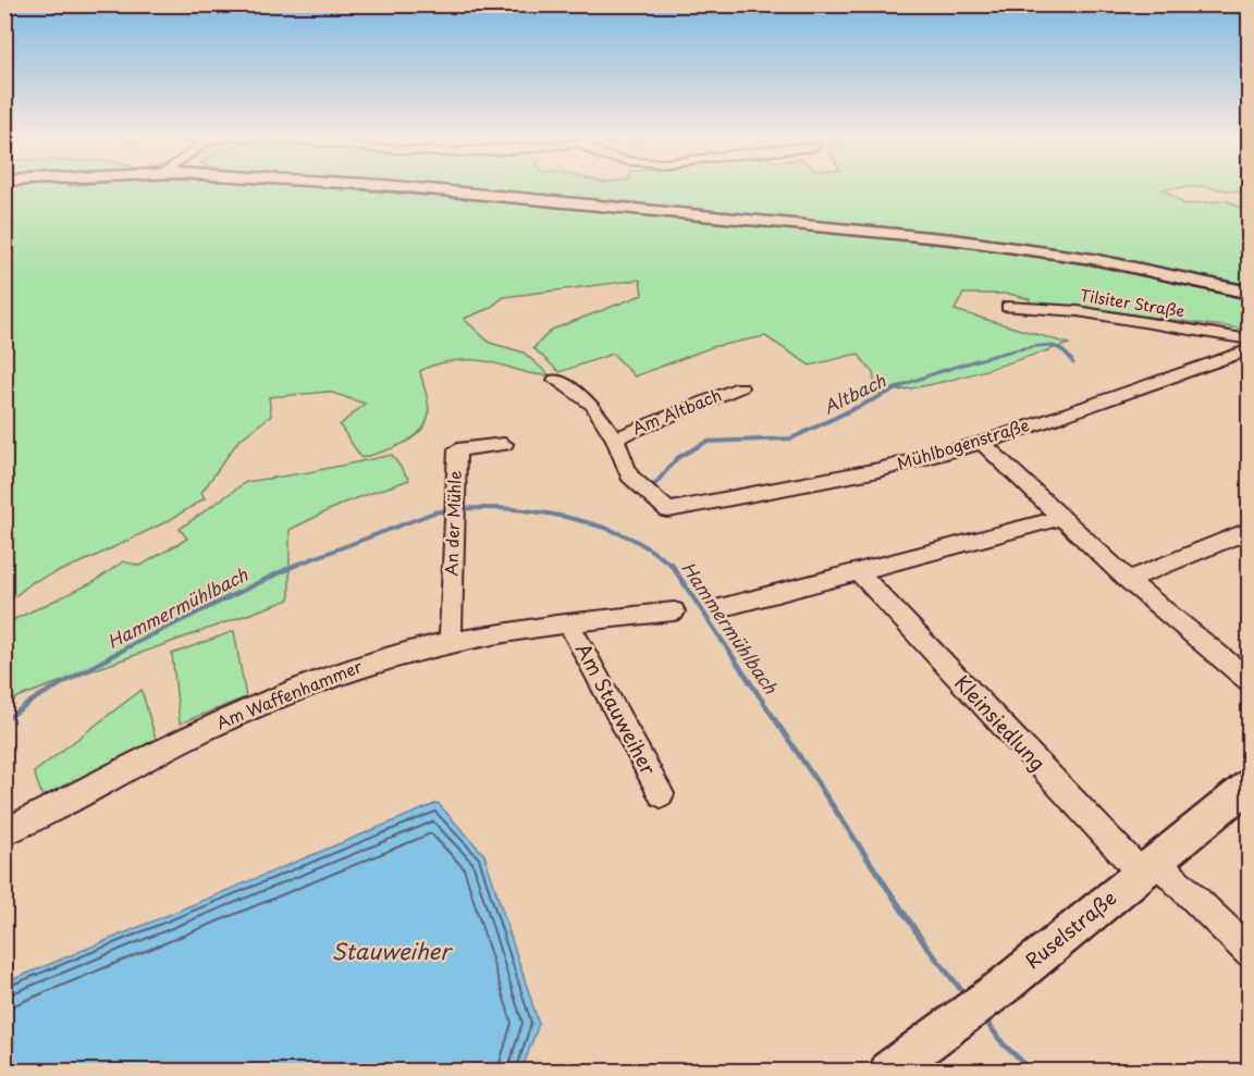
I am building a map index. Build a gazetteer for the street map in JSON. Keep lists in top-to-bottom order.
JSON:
{
  "streets": {
    "main road": ["Ruselstraße"],
    "street": [
      "Tilsiter Straße",
      "Am Altbach",
      "Mühlbogenstraße",
      "An der Mühle",
      "Am Waffenhammer",
      "Am Stauweiher",
      "Kleinsiedlung"
    ]
  },
  "crossings": [
    ["Am Altbach", "Mühlbogenstraße"],
    ["An der Mühle", "Am Waffenhammer"],
    ["Am Waffenhammer", "Am Stauweiher"],
    ["Kleinsiedlung", "Ruselstraße"]
  ],
  "water": ["Altbach", "Hammermühlbach", "Stauweiher"]
}
